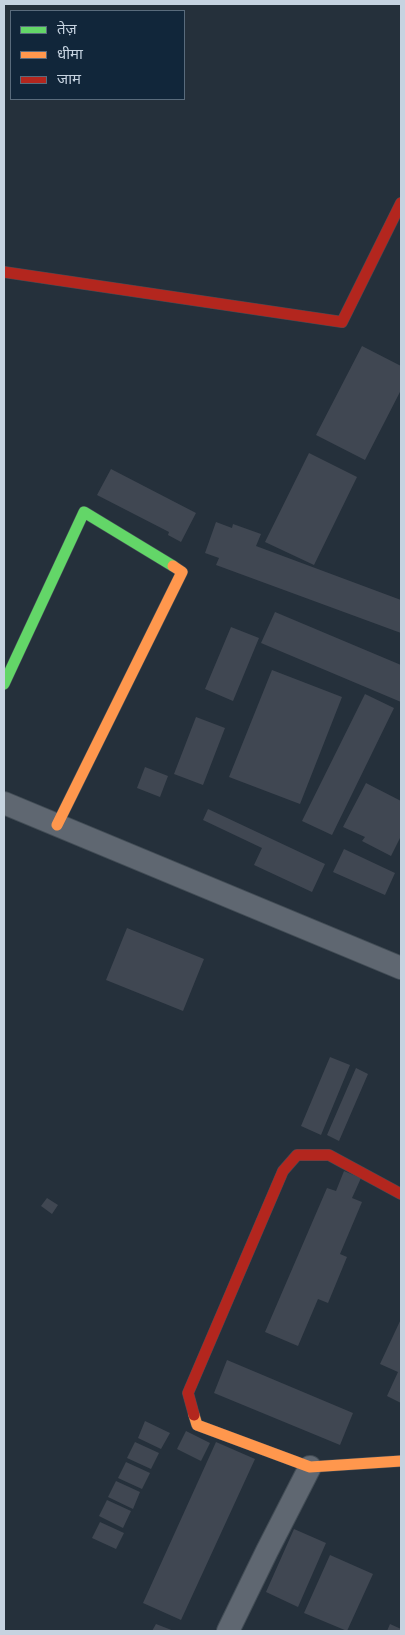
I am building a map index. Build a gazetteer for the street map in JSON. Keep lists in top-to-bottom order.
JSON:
{
  "legend": ["तेज़", "धीमा", "जाम"]
}
